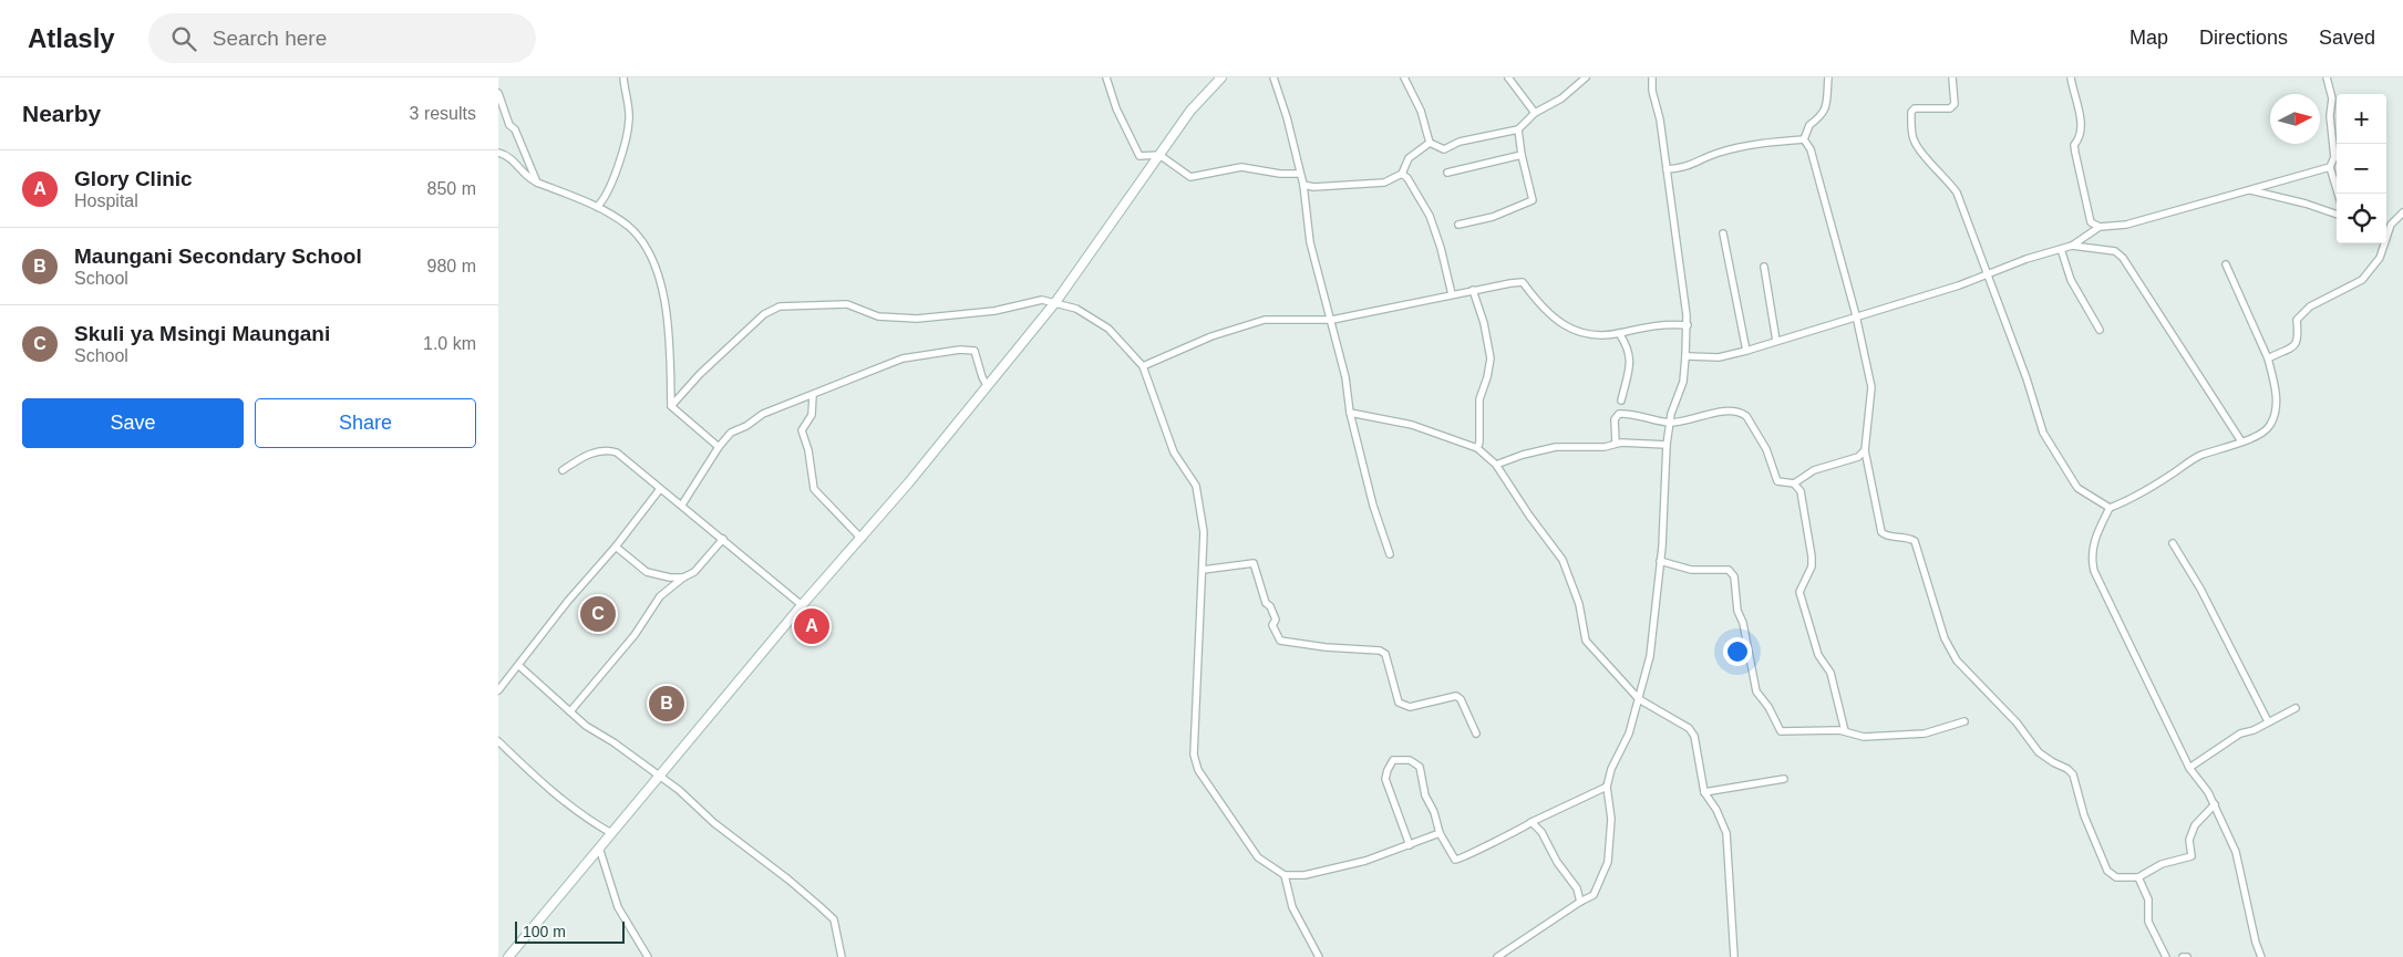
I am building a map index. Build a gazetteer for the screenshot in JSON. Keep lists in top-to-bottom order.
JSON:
{
  "scale_bar": "100 m",
  "north": "right",
  "page": {
    "header": "Atlasly",
    "search": "Search here",
    "nav": ["Map", "Directions", "Saved"],
    "heading": ["Nearby", "3 results"],
    "map_buttons": ["+", "−"],
    "list": [
      {
        "mark": "A",
        "name": "Glory Clinic",
        "note": "Hospital",
        "value": "850 m"
      },
      {
        "mark": "B",
        "name": "Maungani Secondary School",
        "note": "School",
        "value": "980 m"
      },
      {
        "mark": "C",
        "name": "Skuli ya Msingi Maungani",
        "note": "School",
        "value": "1.0 km"
      }
    ],
    "buttons": ["Save", "Share"],
    "pins": ["C", "A", "B"],
    "scale": "100 m"
  }
}
